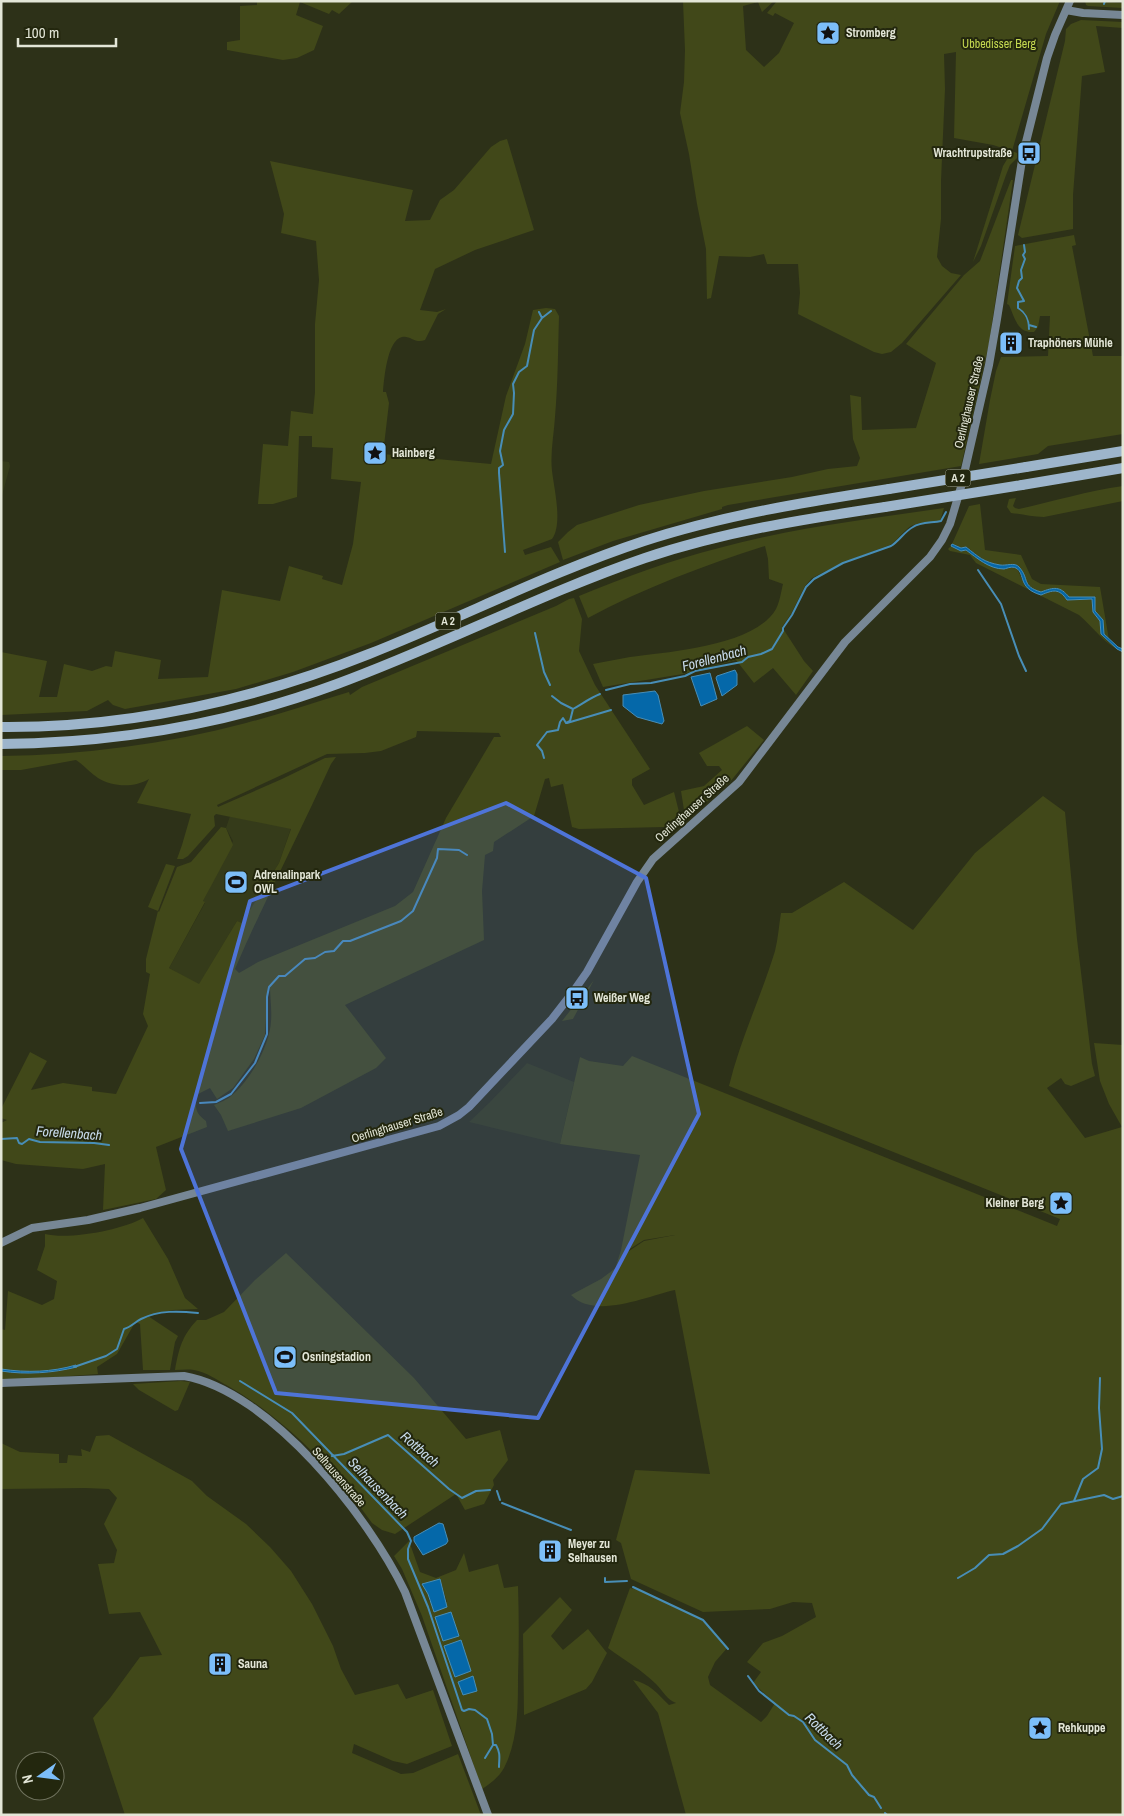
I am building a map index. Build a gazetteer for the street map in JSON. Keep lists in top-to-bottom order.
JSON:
{
  "streets": {
    "highway": ["A 2"],
    "main road": ["Oerlinghauser Straße", "Selhausenstraße"]
  },
  "water": ["Forellenbach", "Rottbach", "Selhausenbach"],
  "parks": ["Ubbedisser Berg"],
  "places": {
    "place": [
      "Stromberg",
      "Hainberg",
      "Kleiner Berg",
      "Rehkuppe"
    ],
    "bus stop": ["Wrachtrupstraße", "Weißer Weg"],
    "building": ["Traphöners Mühle", "Meyer zu Selhausen", "Sauna"],
    "sports": ["Adrenalinpark OWL", "Osningstadion"]
  },
  "scale_bar": "100 m",
  "north": "left"
}
